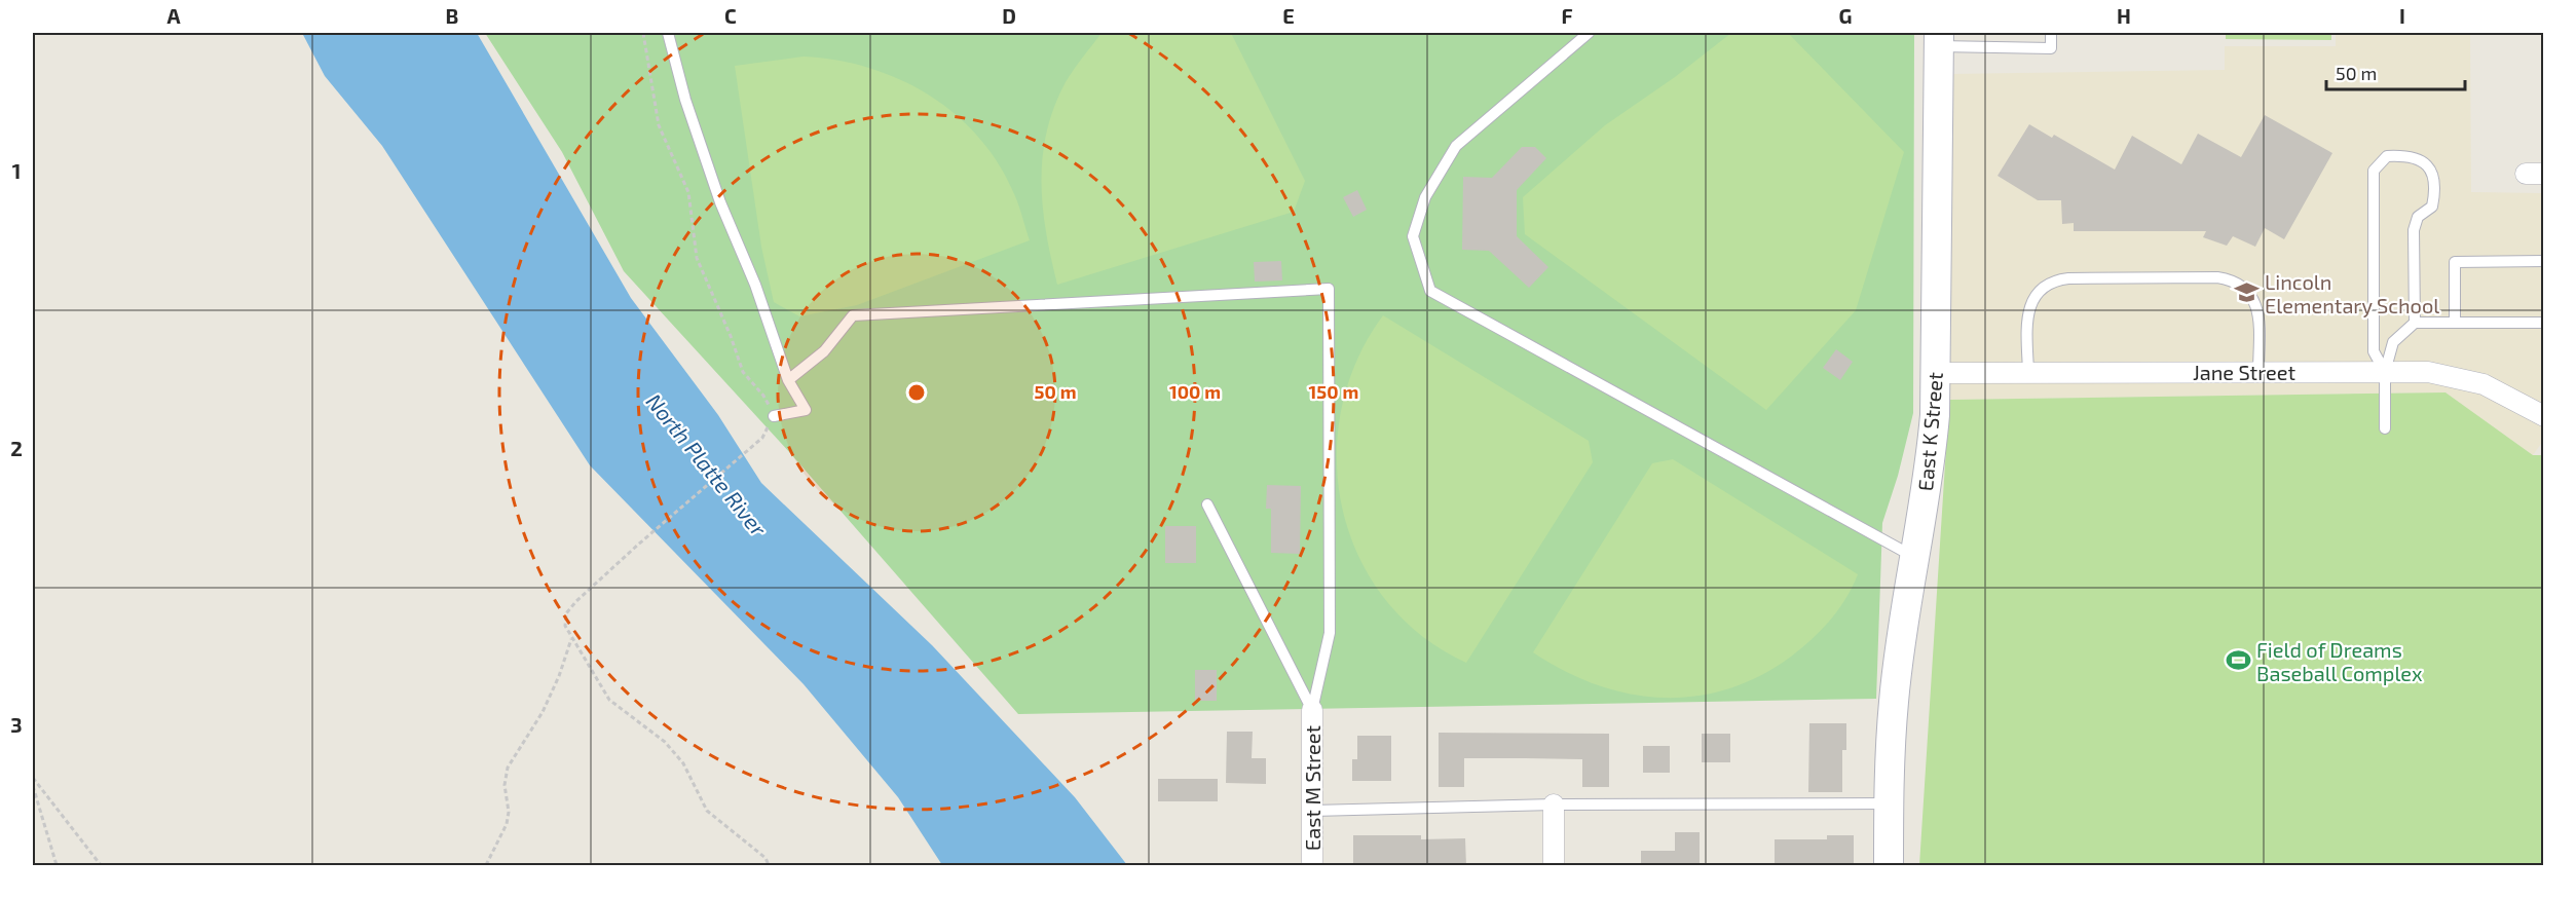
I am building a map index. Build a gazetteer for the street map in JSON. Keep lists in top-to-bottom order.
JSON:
{
  "streets": {
    "street": ["Jane Street", "East K Street", "East M Street"]
  },
  "crossings": [
    ["Jane Street", "East K Street"]
  ],
  "water": ["North Platte River"],
  "places": {
    "school or university": ["Lincoln Elementary School"],
    "sports": ["Field of Dreams Baseball Complex"]
  },
  "scale_bar": "50 m",
  "grid": {
    "columns": [
      "A",
      "B",
      "C",
      "D",
      "E",
      "F",
      "G",
      "H",
      "I"
    ],
    "rows": ["1", "2", "3"]
  },
  "rings": ["50 m", "100 m", "150 m"]
}
